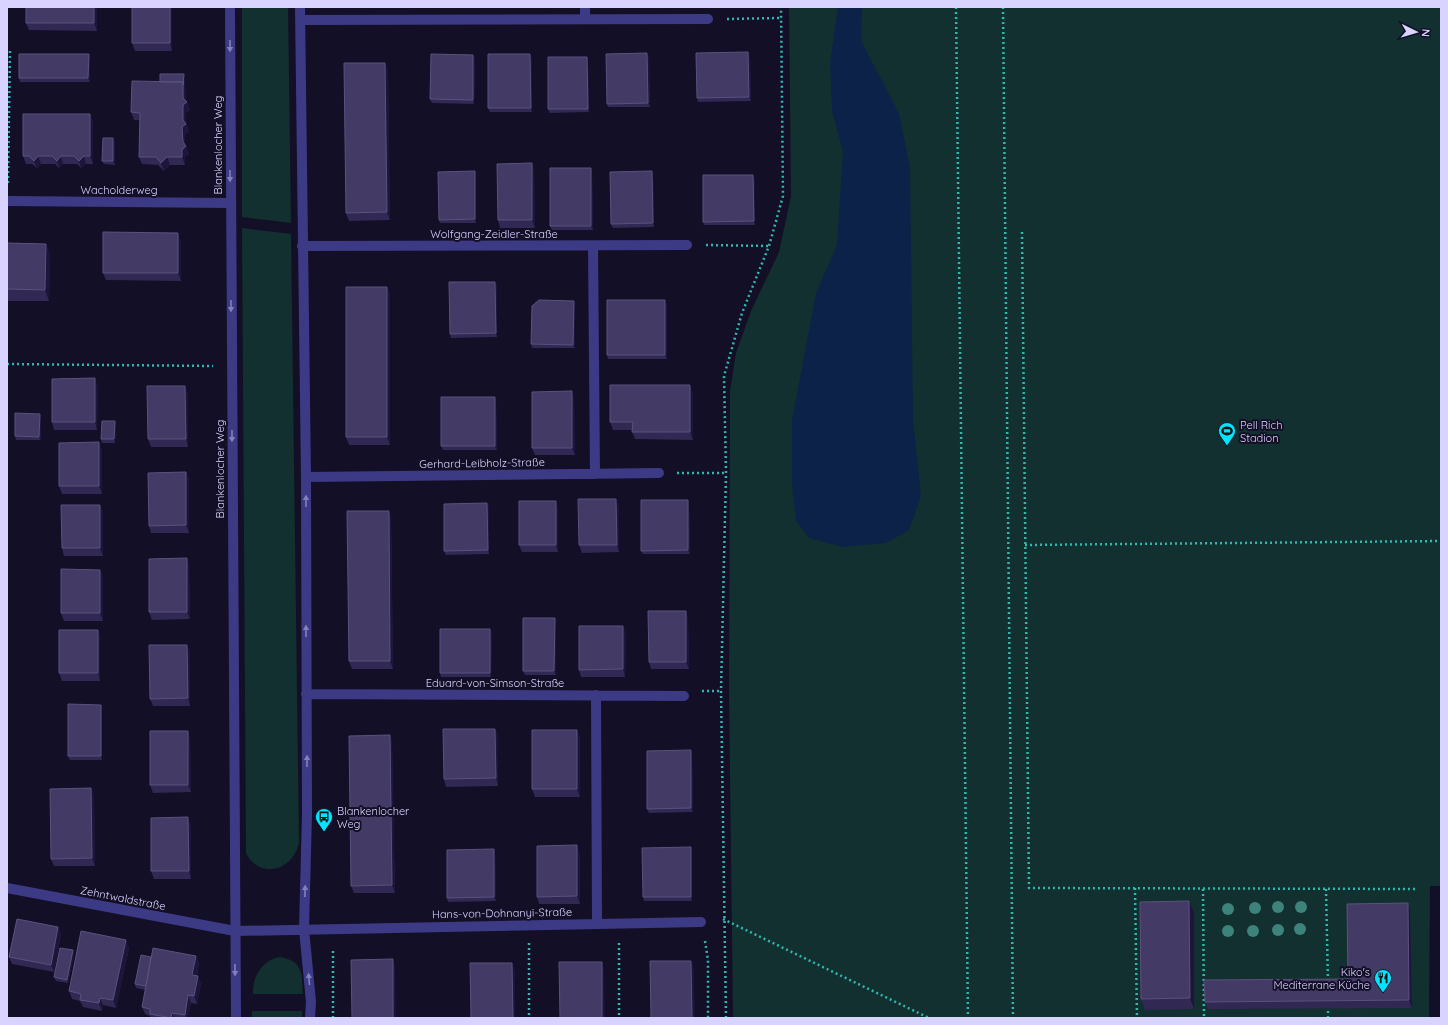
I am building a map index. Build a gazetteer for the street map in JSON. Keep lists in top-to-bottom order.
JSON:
{
  "streets": {
    "street": [
      "Blankenlocher Weg",
      "Wacholderweg",
      "Wolfgang-Zeidler-Straße",
      "Gerhard-Leibholz-Straße",
      "Eduard-von-Simson-Straße",
      "Zehntwaldstraße",
      "Hans-von-Dohnanyi-Straße"
    ]
  },
  "crossings": [
    ["Blankenlocher Weg", "Wacholderweg"],
    ["Blankenlocher Weg", "Zehntwaldstraße"]
  ],
  "places": {
    "sports": ["Pell Rich Stadion"],
    "bus stop": ["Blankenlocher Weg"],
    "restaurant": ["Kiko's Mediterrane Küche"]
  },
  "north": "right"
}
